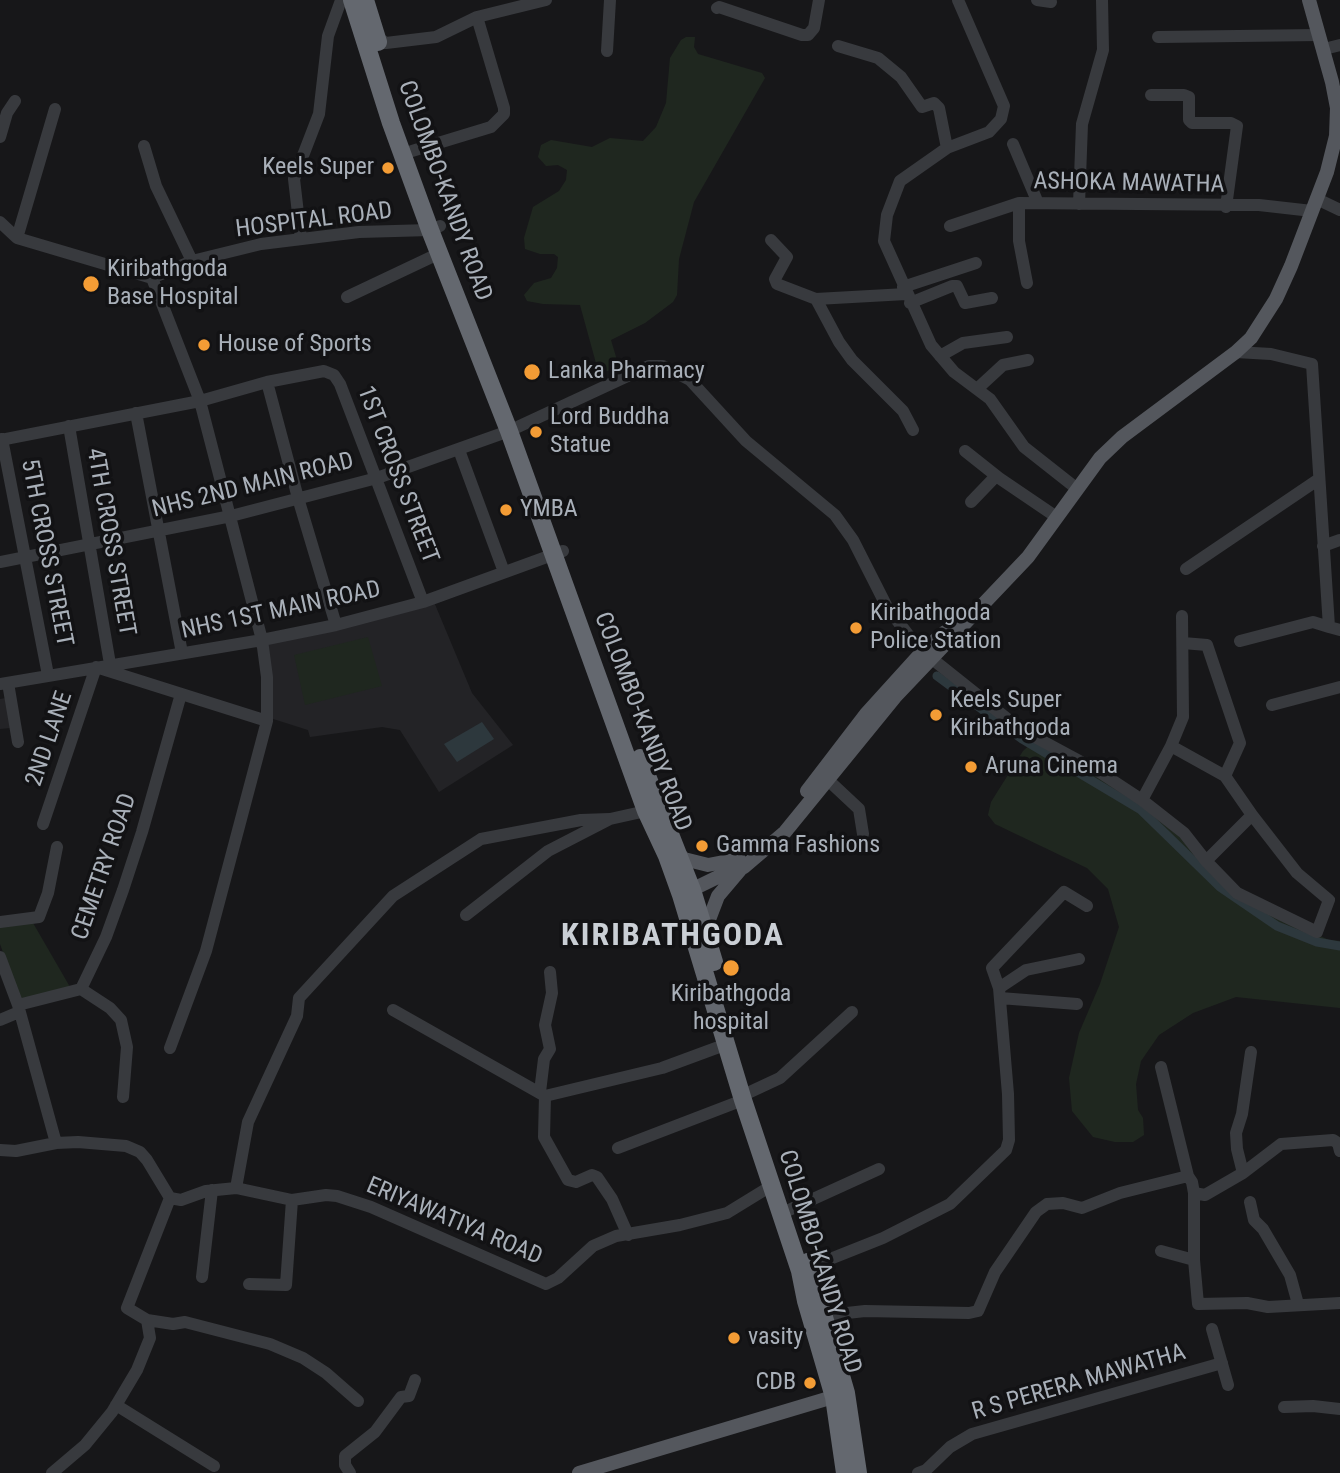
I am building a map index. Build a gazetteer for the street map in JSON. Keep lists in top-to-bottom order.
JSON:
{
  "streets": {
    "highway": ["COLOMBO-KANDY ROAD"],
    "street": [
      "ASHOKA MAWATHA",
      "HOSPITAL ROAD",
      "1ST CROSS STREET",
      "NHS 2ND MAIN ROAD",
      "4TH CROSS STREET",
      "5TH CROSS STREET",
      "NHS 1ST MAIN ROAD",
      "2ND LANE",
      "CEMETRY ROAD",
      "ERIYAWATIYA ROAD",
      "R S PERERA MAWATHA"
    ]
  },
  "crossings": [
    ["COLOMBO-KANDY ROAD", "HOSPITAL ROAD"],
    ["COLOMBO-KANDY ROAD", "NHS 2ND MAIN ROAD"],
    ["COLOMBO-KANDY ROAD", "NHS 1ST MAIN ROAD"],
    ["COLOMBO-KANDY ROAD", "ERIYAWATIYA ROAD"],
    ["1ST CROSS STREET", "NHS 2ND MAIN ROAD"],
    ["1ST CROSS STREET", "4TH CROSS STREET"],
    ["1ST CROSS STREET", "5TH CROSS STREET"],
    ["1ST CROSS STREET", "NHS 1ST MAIN ROAD"],
    ["NHS 2ND MAIN ROAD", "4TH CROSS STREET"],
    ["NHS 2ND MAIN ROAD", "5TH CROSS STREET"],
    ["4TH CROSS STREET", "NHS 1ST MAIN ROAD"],
    ["5TH CROSS STREET", "NHS 1ST MAIN ROAD"],
    ["NHS 1ST MAIN ROAD", "2ND LANE"]
  ],
  "districts": ["KIRIBATHGODA"],
  "places": [
    "Keels Super",
    "Kiribathgoda Base Hospital",
    "House of Sports",
    "Lanka Pharmacy",
    "Lord Buddha Statue",
    "YMBA",
    "Kiribathgoda Police Station",
    "Keels Super Kiribathgoda",
    "Aruna Cinema",
    "Gamma Fashions",
    "Kiribathgoda hospital",
    "vasity",
    "CDB"
  ]
}
